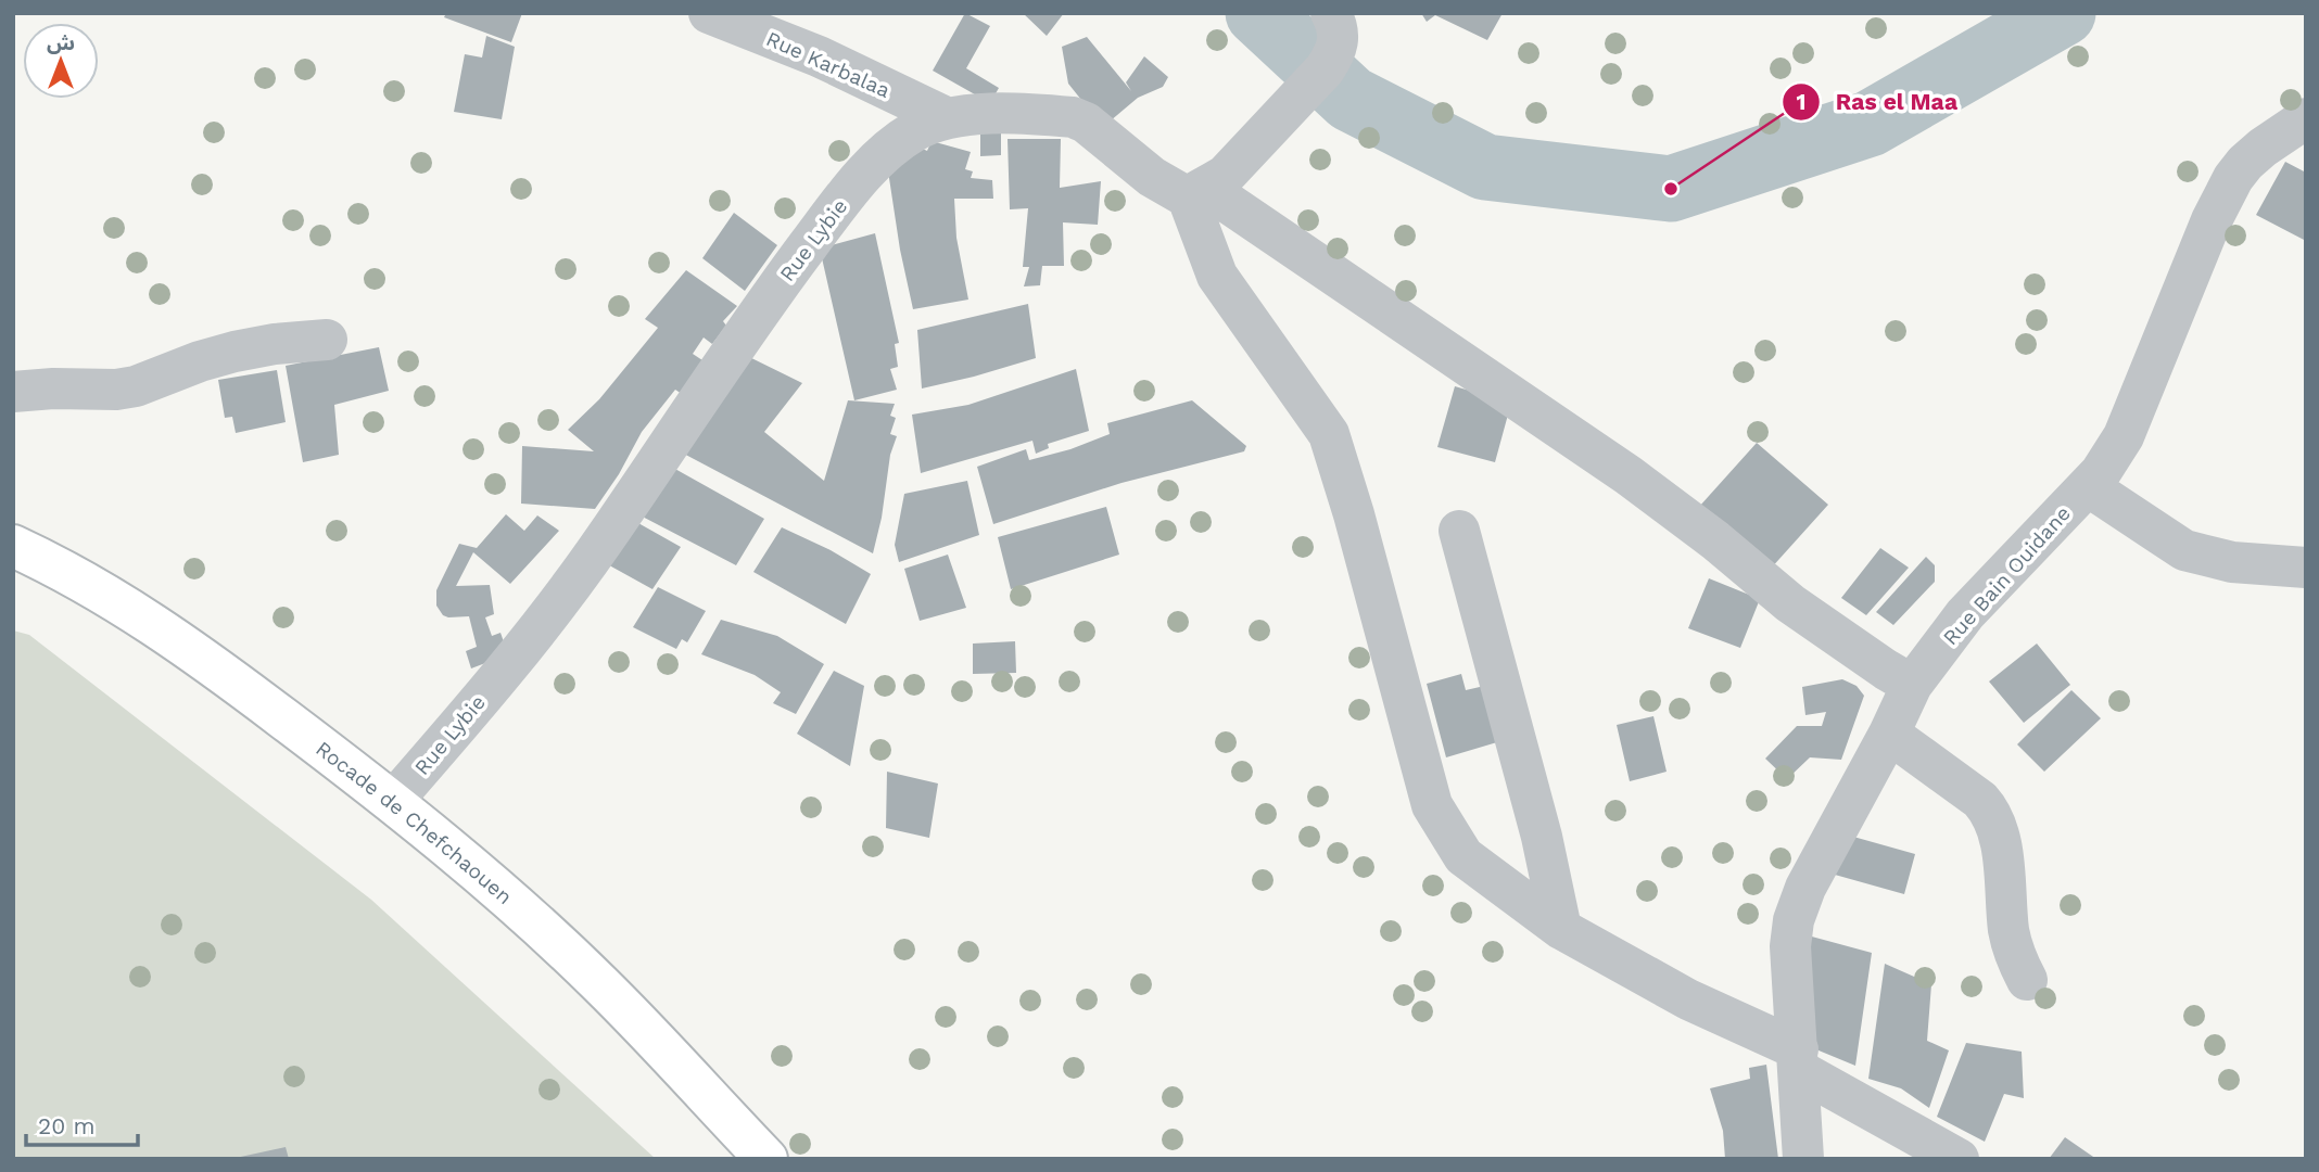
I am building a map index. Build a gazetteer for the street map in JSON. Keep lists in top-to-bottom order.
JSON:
{
  "streets": {
    "main road": ["Rocade de Chefchaouen"],
    "street": ["Rue Karbalaa", "Rue Lybie", "Rue Bain Ouidane"]
  },
  "crossings": [
    ["Rue Karbalaa", "Rue Lybie"],
    ["Rue Lybie", "Rue Bain Ouidane"],
    ["Rue Lybie", "Rocade de Chefchaouen"]
  ],
  "places": ["Ras el Maa"],
  "scale_bar": "20 m",
  "north": "top"
}
